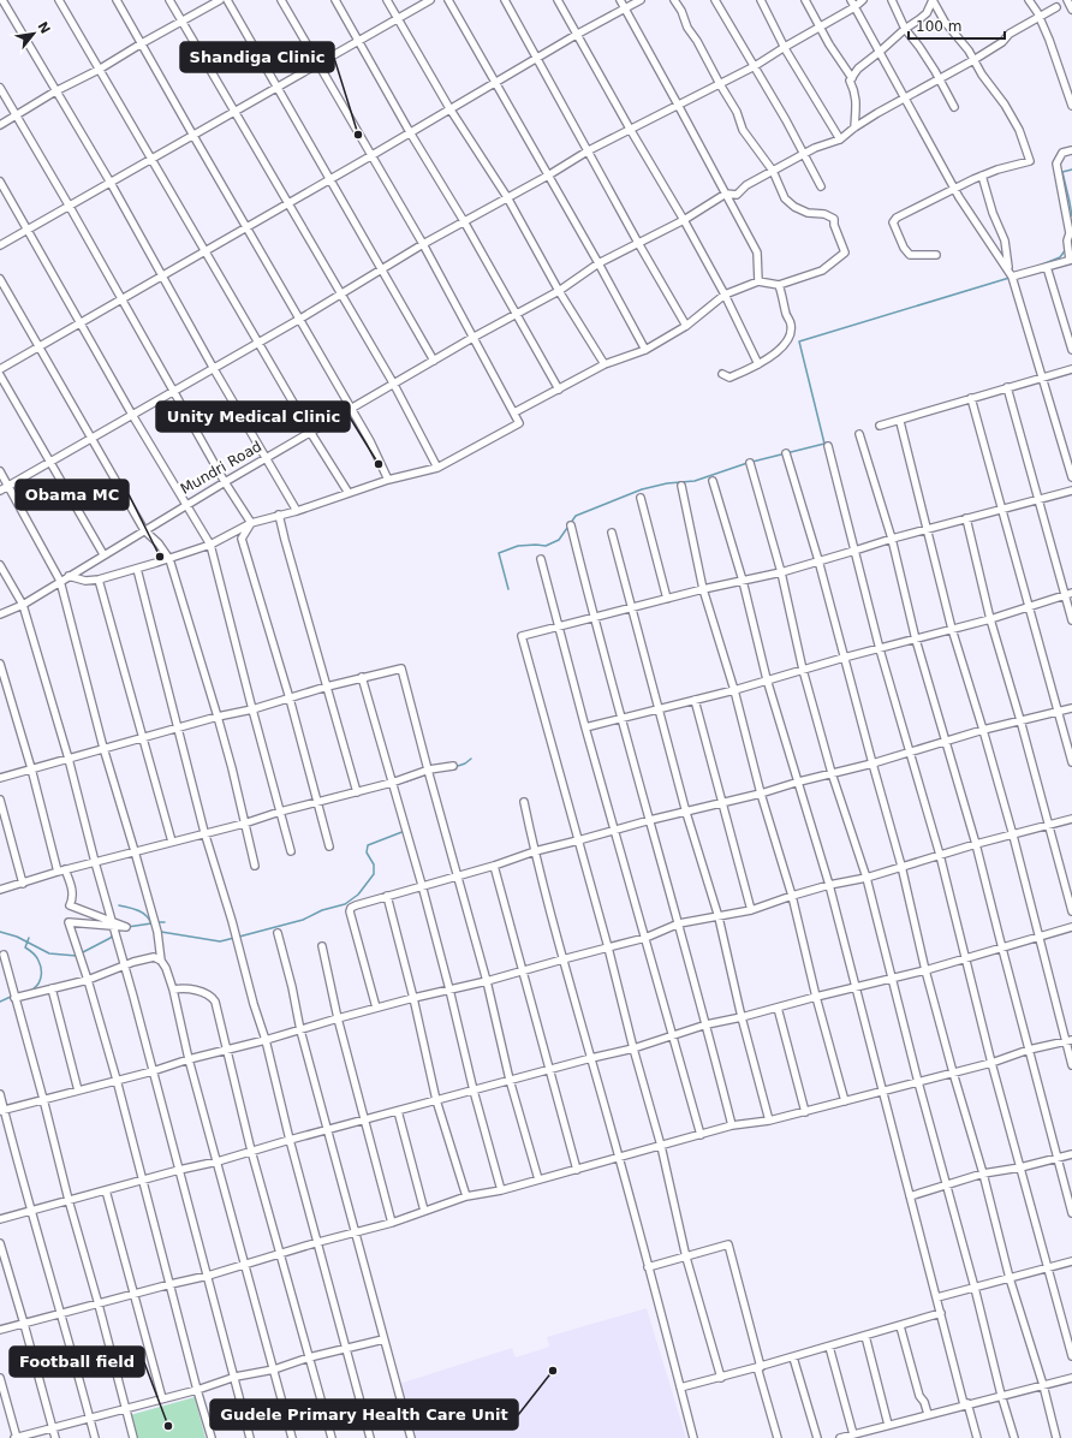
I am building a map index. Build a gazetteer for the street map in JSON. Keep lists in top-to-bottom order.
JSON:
{
  "streets": {
    "street": ["Mundri Road"]
  },
  "places": [
    "Shandiga Clinic",
    "Unity Medical Clinic",
    "Obama MC",
    "Gudele Primary Health Care Unit",
    "Football field"
  ],
  "scale_bar": "100 m",
  "north": "top right"
}
